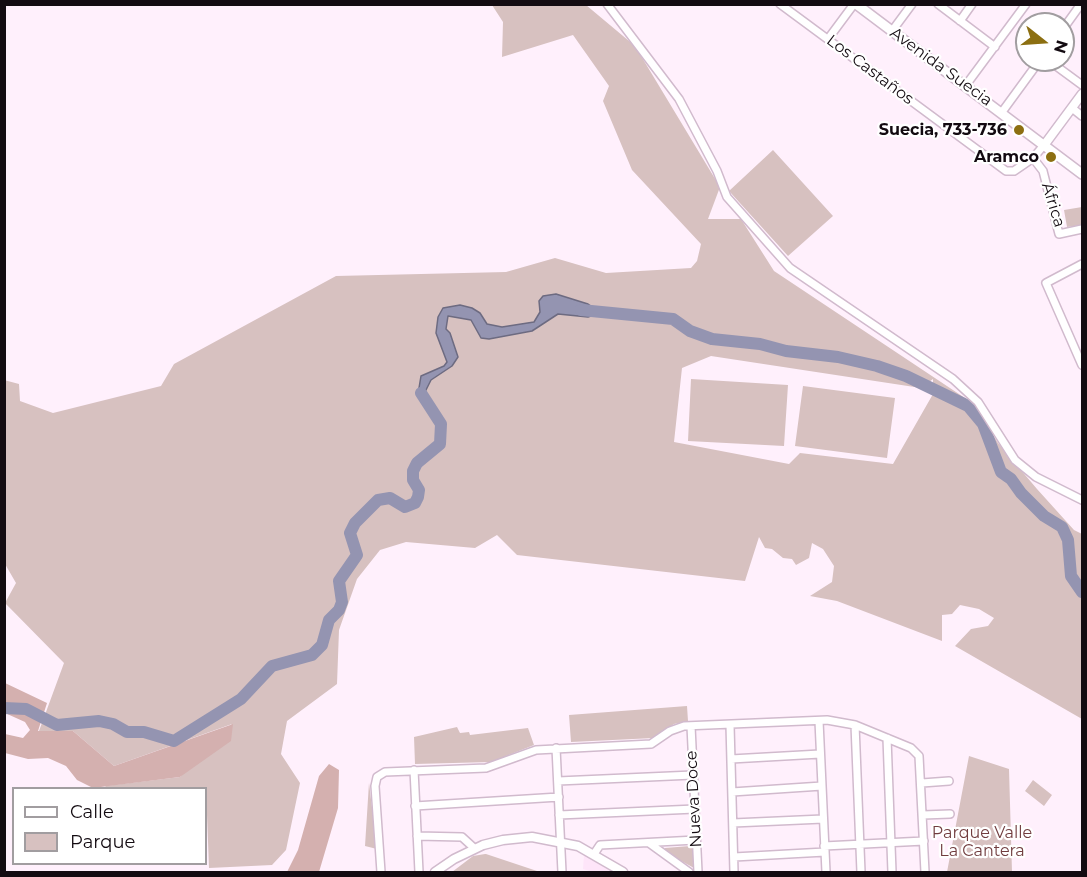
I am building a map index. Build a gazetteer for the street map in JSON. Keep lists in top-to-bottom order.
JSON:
{
  "streets": {
    "main road": ["Avenida Suecia"],
    "street": ["Los Castaños", "África", "Nueva Doce"]
  },
  "crossings": [
    ["Avenida Suecia", "Los Castaños"],
    ["Los Castaños", "África"]
  ],
  "parks": ["Parque Valle La Cantera"],
  "places": ["Suecia, 733-736", "Aramco"],
  "legend": ["Calle", "Parque"],
  "north": "right"
}
